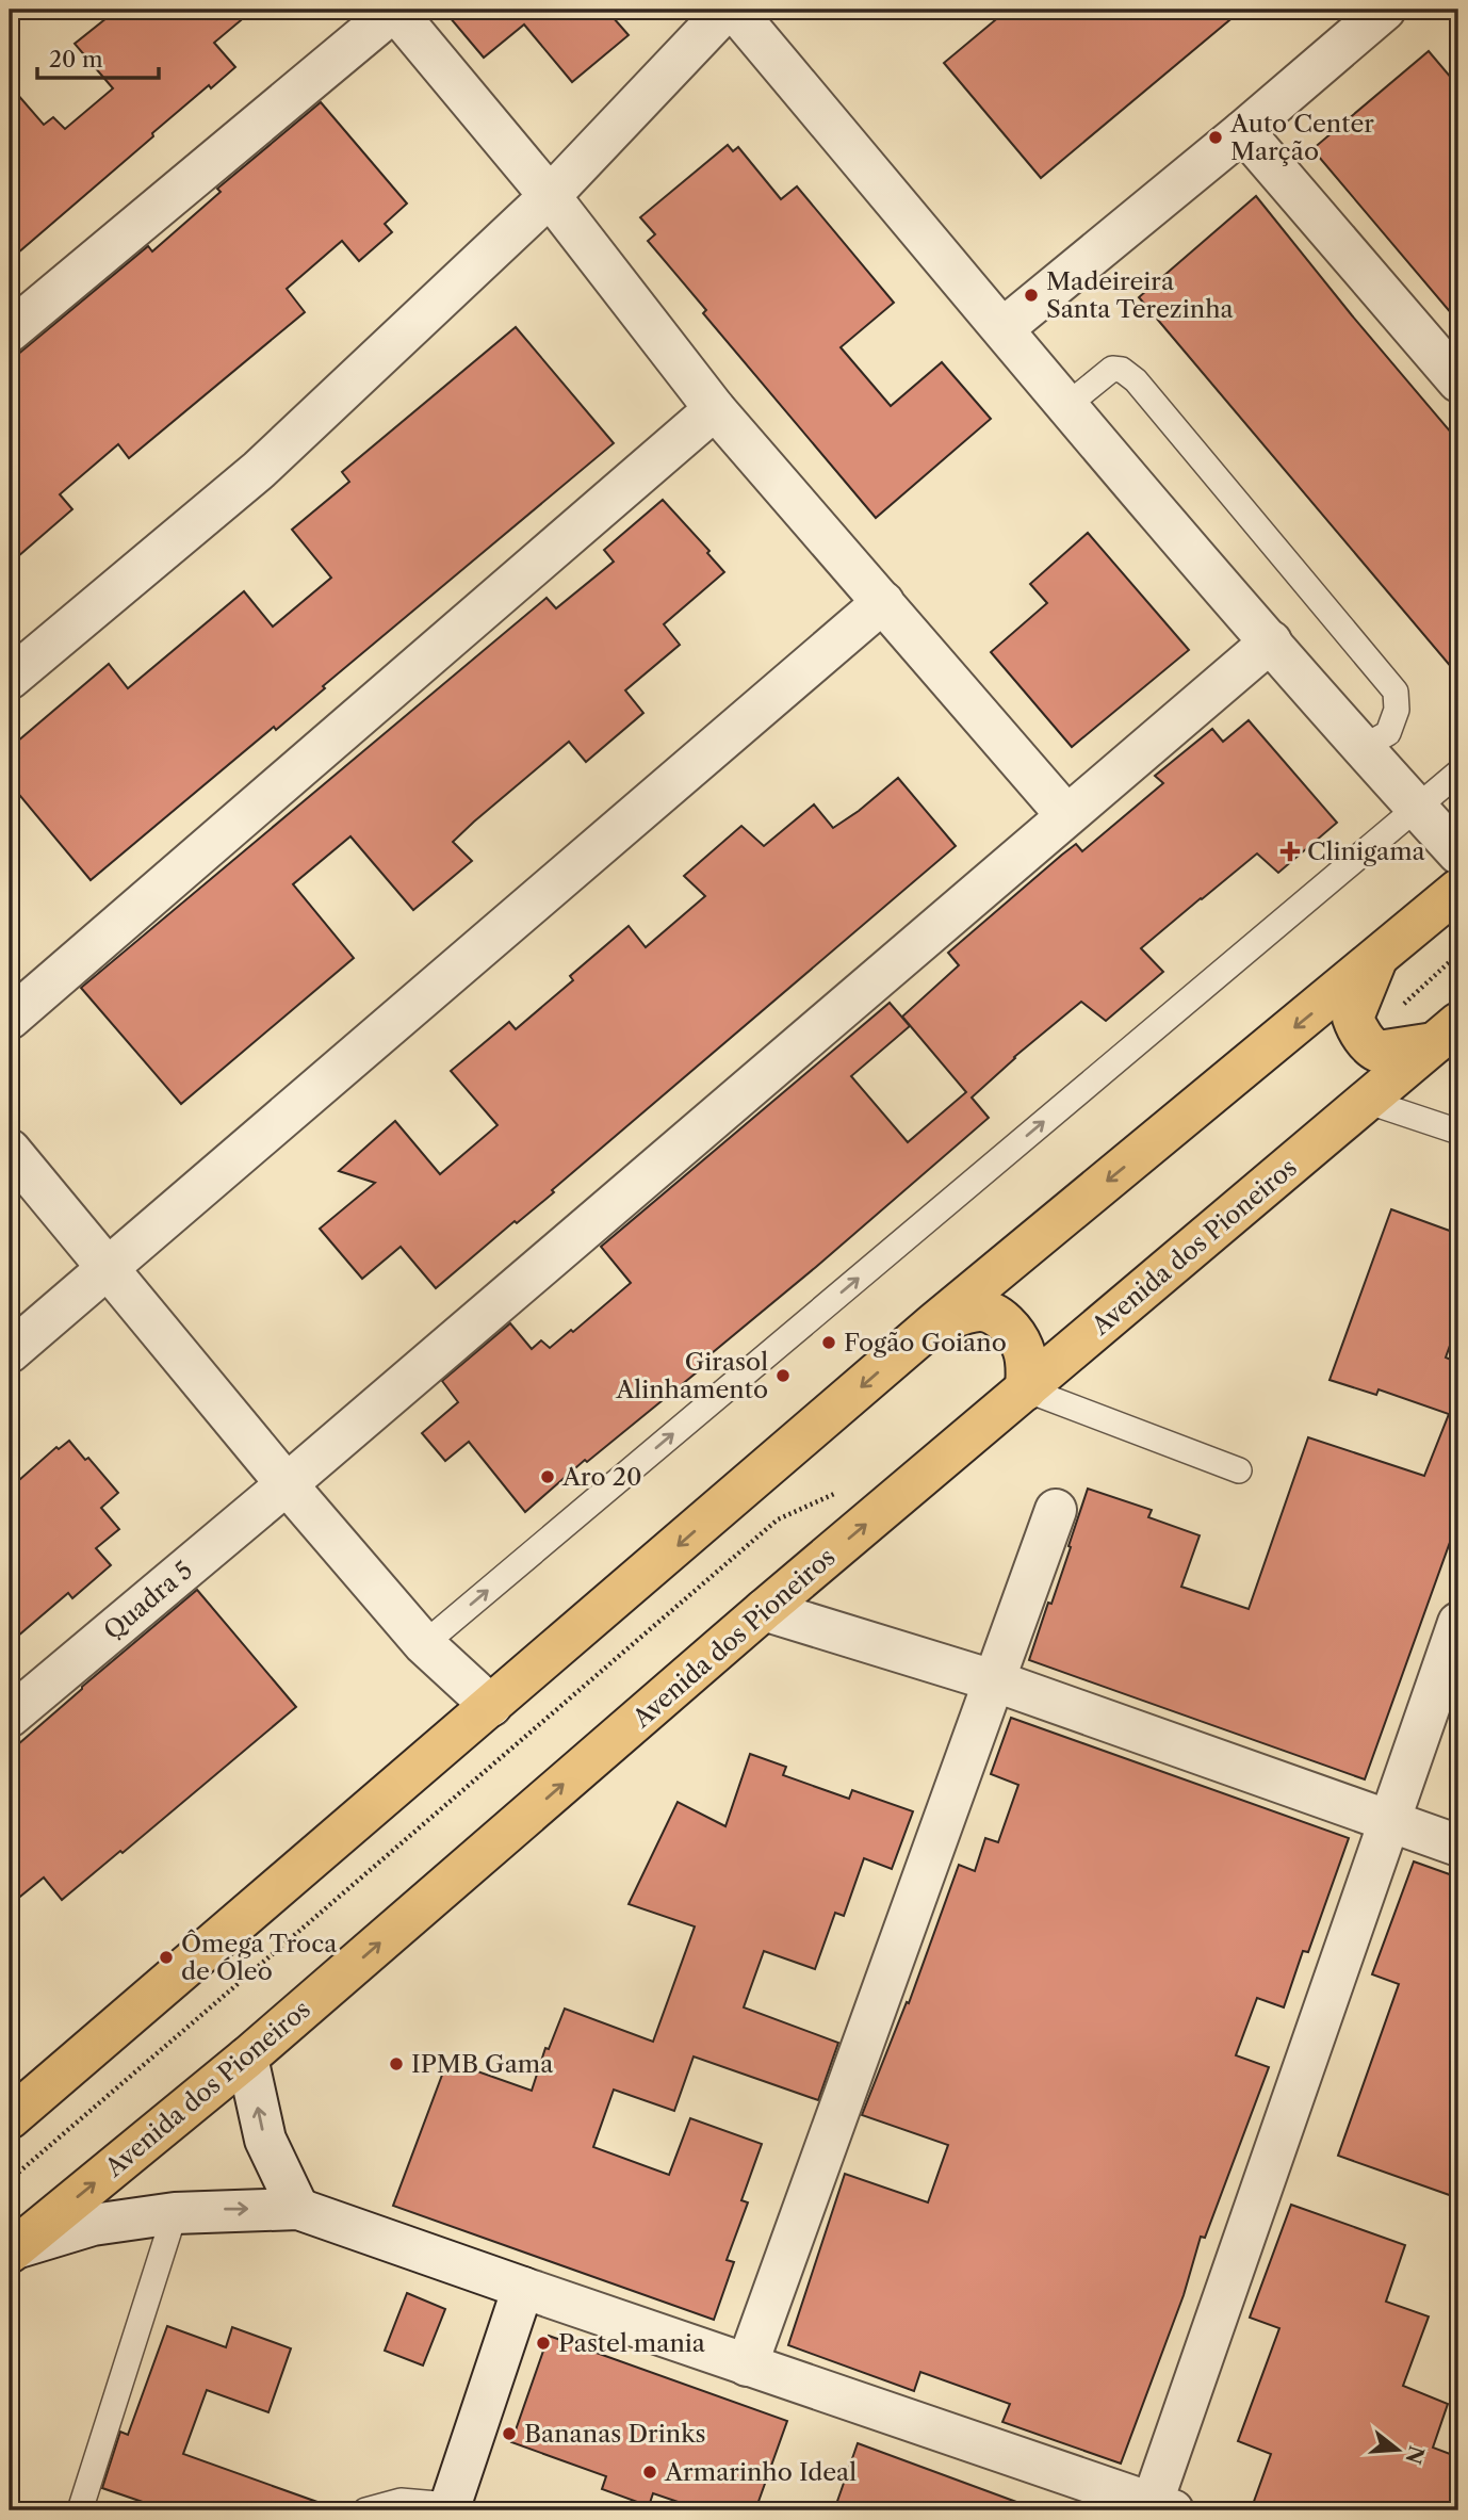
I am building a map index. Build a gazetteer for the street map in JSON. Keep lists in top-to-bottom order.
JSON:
{
  "streets": {
    "main road": ["Avenida dos Pioneiros"],
    "street": ["Quadra 5"]
  },
  "places": {
    "other": [
      "Auto Center Marção",
      "Madeireira Santa Terezinha",
      "Fogão Goiano",
      "Girasol Alinhamento",
      "Aro 20",
      "Ômega Troca de Óleo",
      "IPMB Gama",
      "Pastel mania",
      "Bananas Drinks",
      "Armarinho Ideal"
    ],
    "health": ["Clinigama"]
  },
  "scale_bar": "20 m",
  "north": "right"
}
